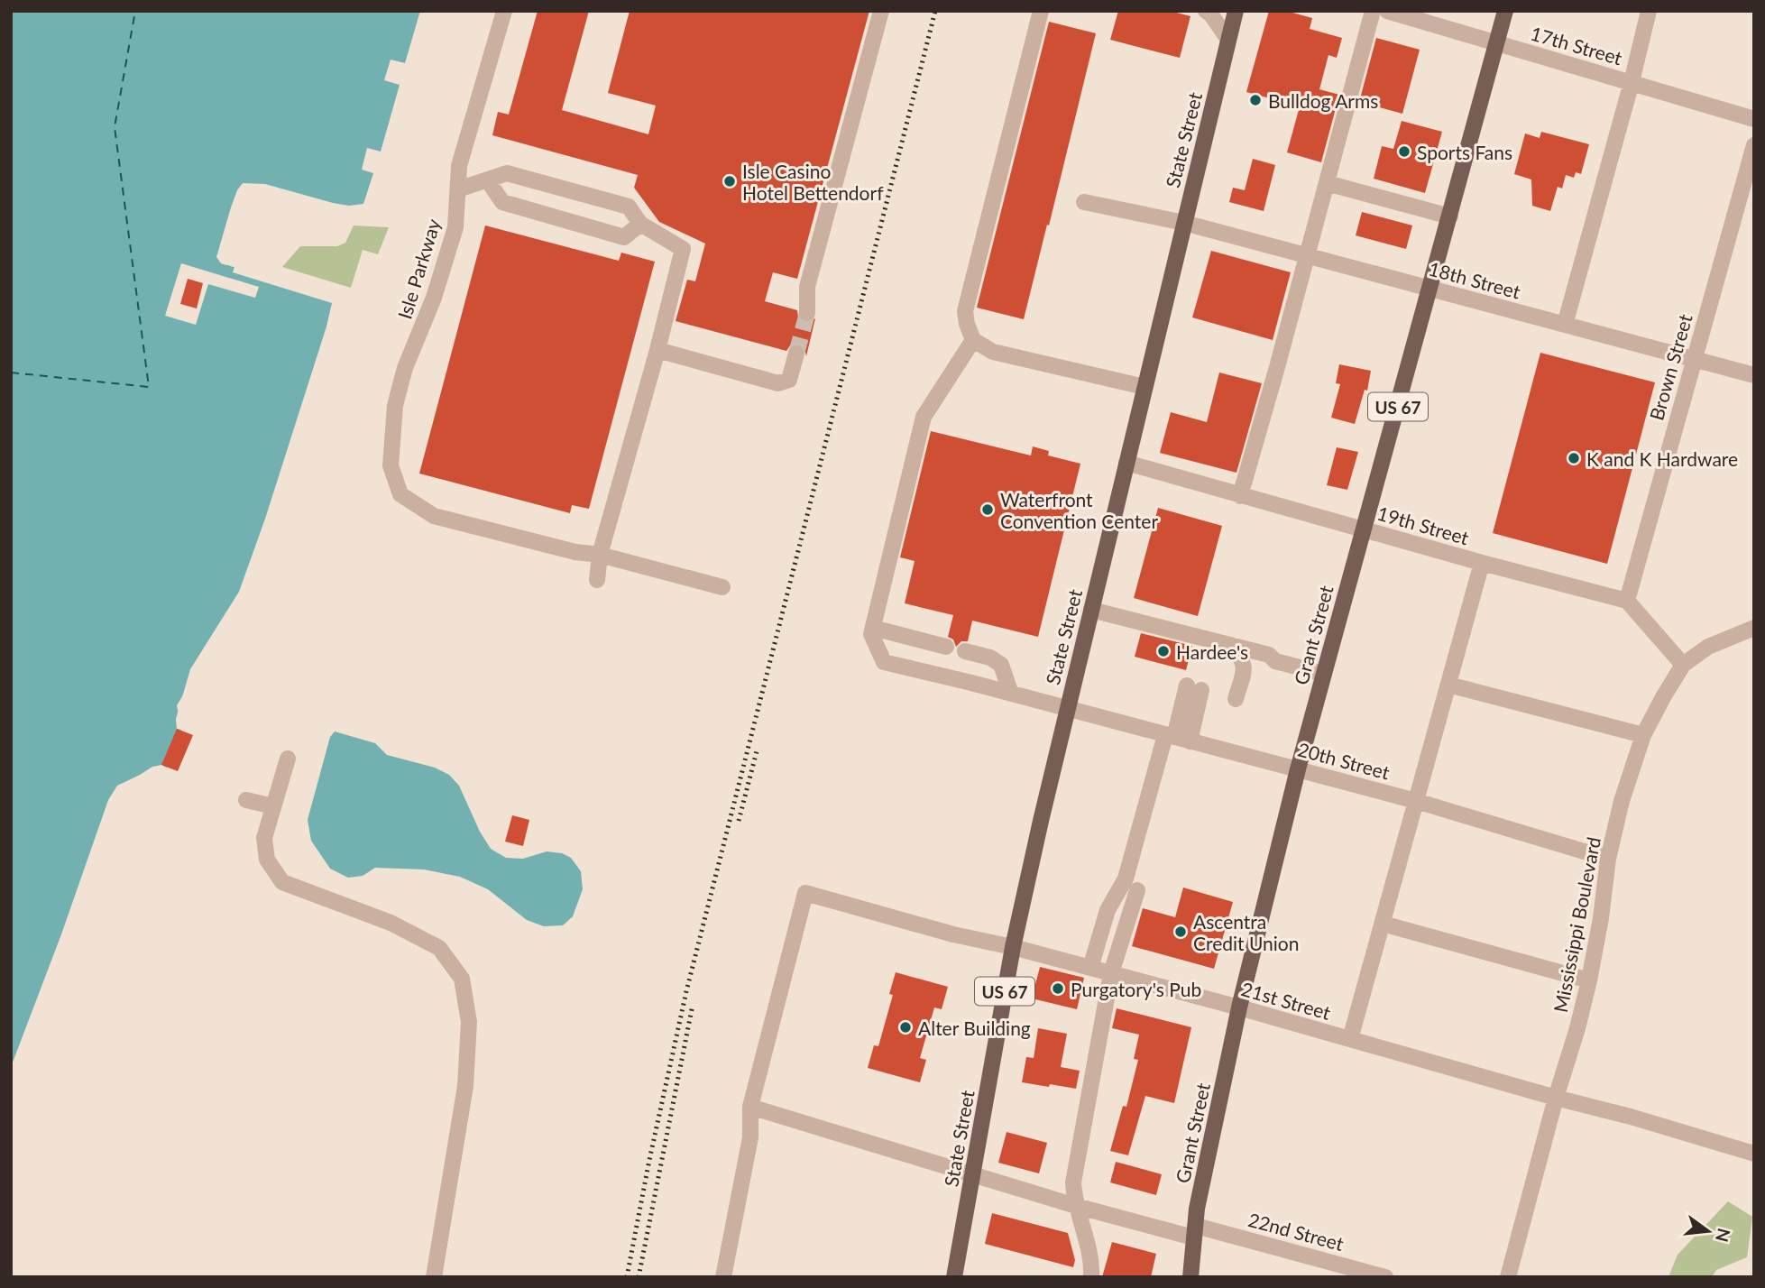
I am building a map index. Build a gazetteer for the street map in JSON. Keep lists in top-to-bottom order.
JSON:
{
  "streets": {
    "main road": ["State Street", "US 67", "Grant Street"],
    "street": [
      "17th Street",
      "Isle Parkway",
      "18th Street",
      "Brown Street",
      "19th Street",
      "20th Street",
      "Mississippi Boulevard",
      "21st Street",
      "22nd Street"
    ]
  },
  "crossings": [
    ["17th Street", "Grant Street"],
    ["State Street", "18th Street"],
    ["State Street", "19th Street"],
    ["State Street", "20th Street"],
    ["State Street", "21st Street"],
    ["State Street", "22nd Street"],
    ["18th Street", "Brown Street"],
    ["18th Street", "Grant Street"],
    ["Brown Street", "19th Street"],
    ["19th Street", "Grant Street"],
    ["Grant Street", "20th Street"],
    ["Grant Street", "21st Street"],
    ["Grant Street", "22nd Street"],
    ["20th Street", "Mississippi Boulevard"],
    ["Mississippi Boulevard", "21st Street"],
    ["21st Street", "22nd Street"]
  ],
  "places": [
    "Bulldog Arms",
    "Sports Fans",
    "Isle Casino Hotel Bettendorf",
    "K and K Hardware",
    "Waterfront Convention Center",
    "Hardee's",
    "Ascentra Credit Union",
    "Purgatory's Pub",
    "Alter Building"
  ],
  "north": "right"
}
